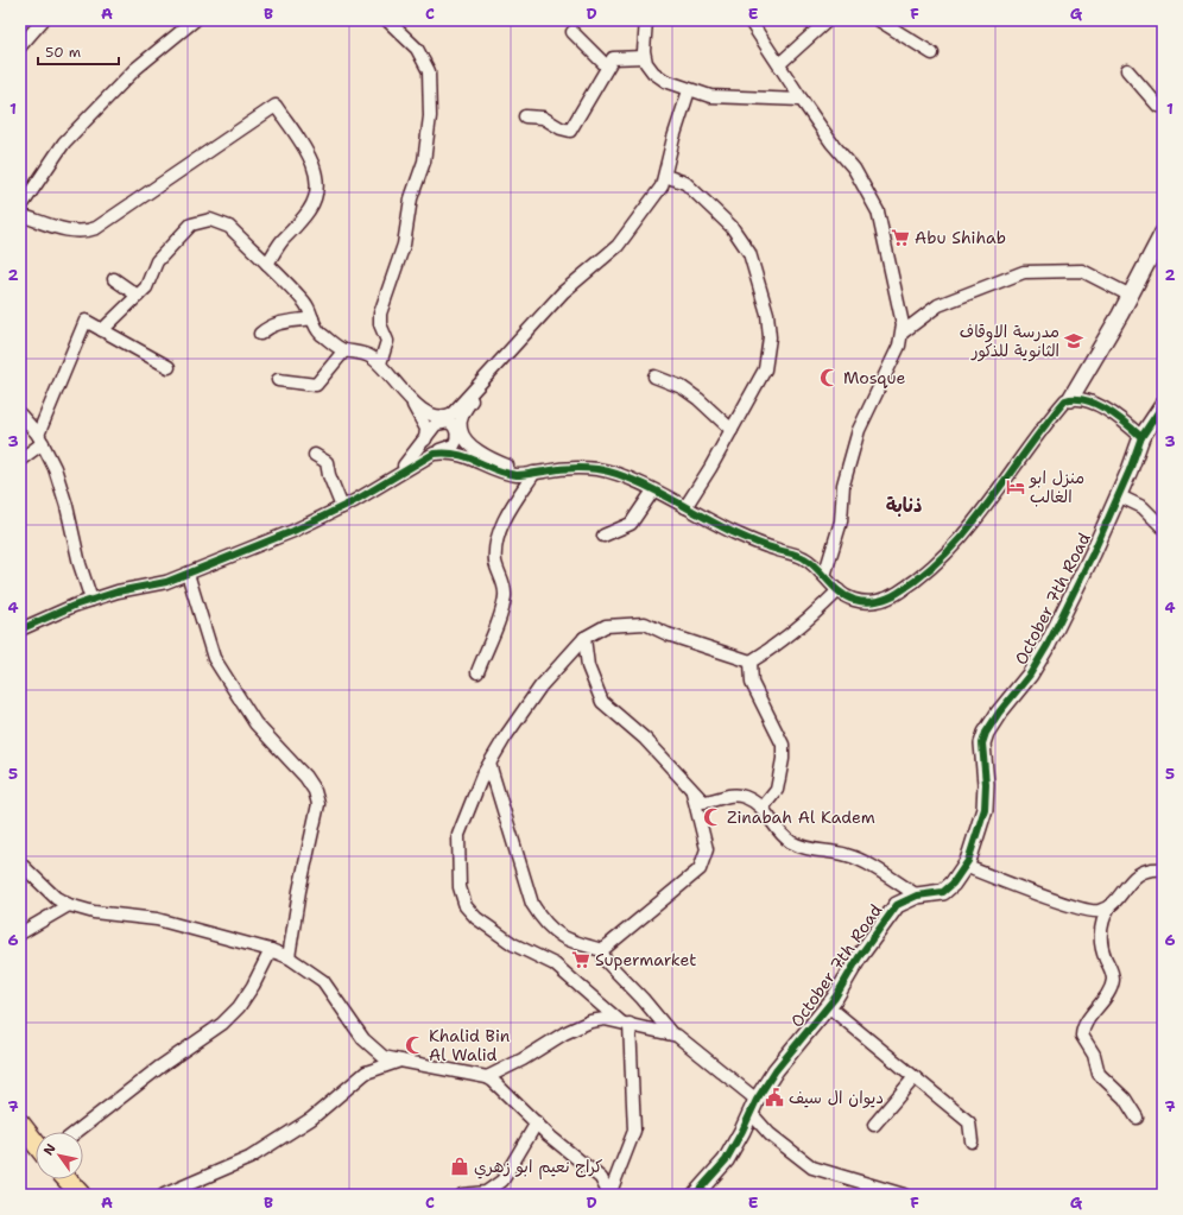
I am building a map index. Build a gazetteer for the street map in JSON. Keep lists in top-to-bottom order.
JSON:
{
  "streets": {
    "street": ["October 7th Road"]
  },
  "districts": ["ذنابة"],
  "places": {
    "supermarket": ["Abu Shihab", "Supermarket"],
    "school or university": ["مدرسة الاوقاف الثانوية للذكور"],
    "mosque": ["Mosque", "Zinabah Al Kadem", "Khalid Bin Al Walid"],
    "hotel": ["منزل ابو الغالب"],
    "public building": ["ديوان ال سيف"],
    "shop": ["كراج نعيم ابو زهري"]
  },
  "scale_bar": "50 m",
  "north": "top left",
  "grid": {
    "columns": [
      "A",
      "B",
      "C",
      "D",
      "E",
      "F",
      "G"
    ],
    "rows": [
      "1",
      "2",
      "3",
      "4",
      "5",
      "6",
      "7"
    ]
  }
}
